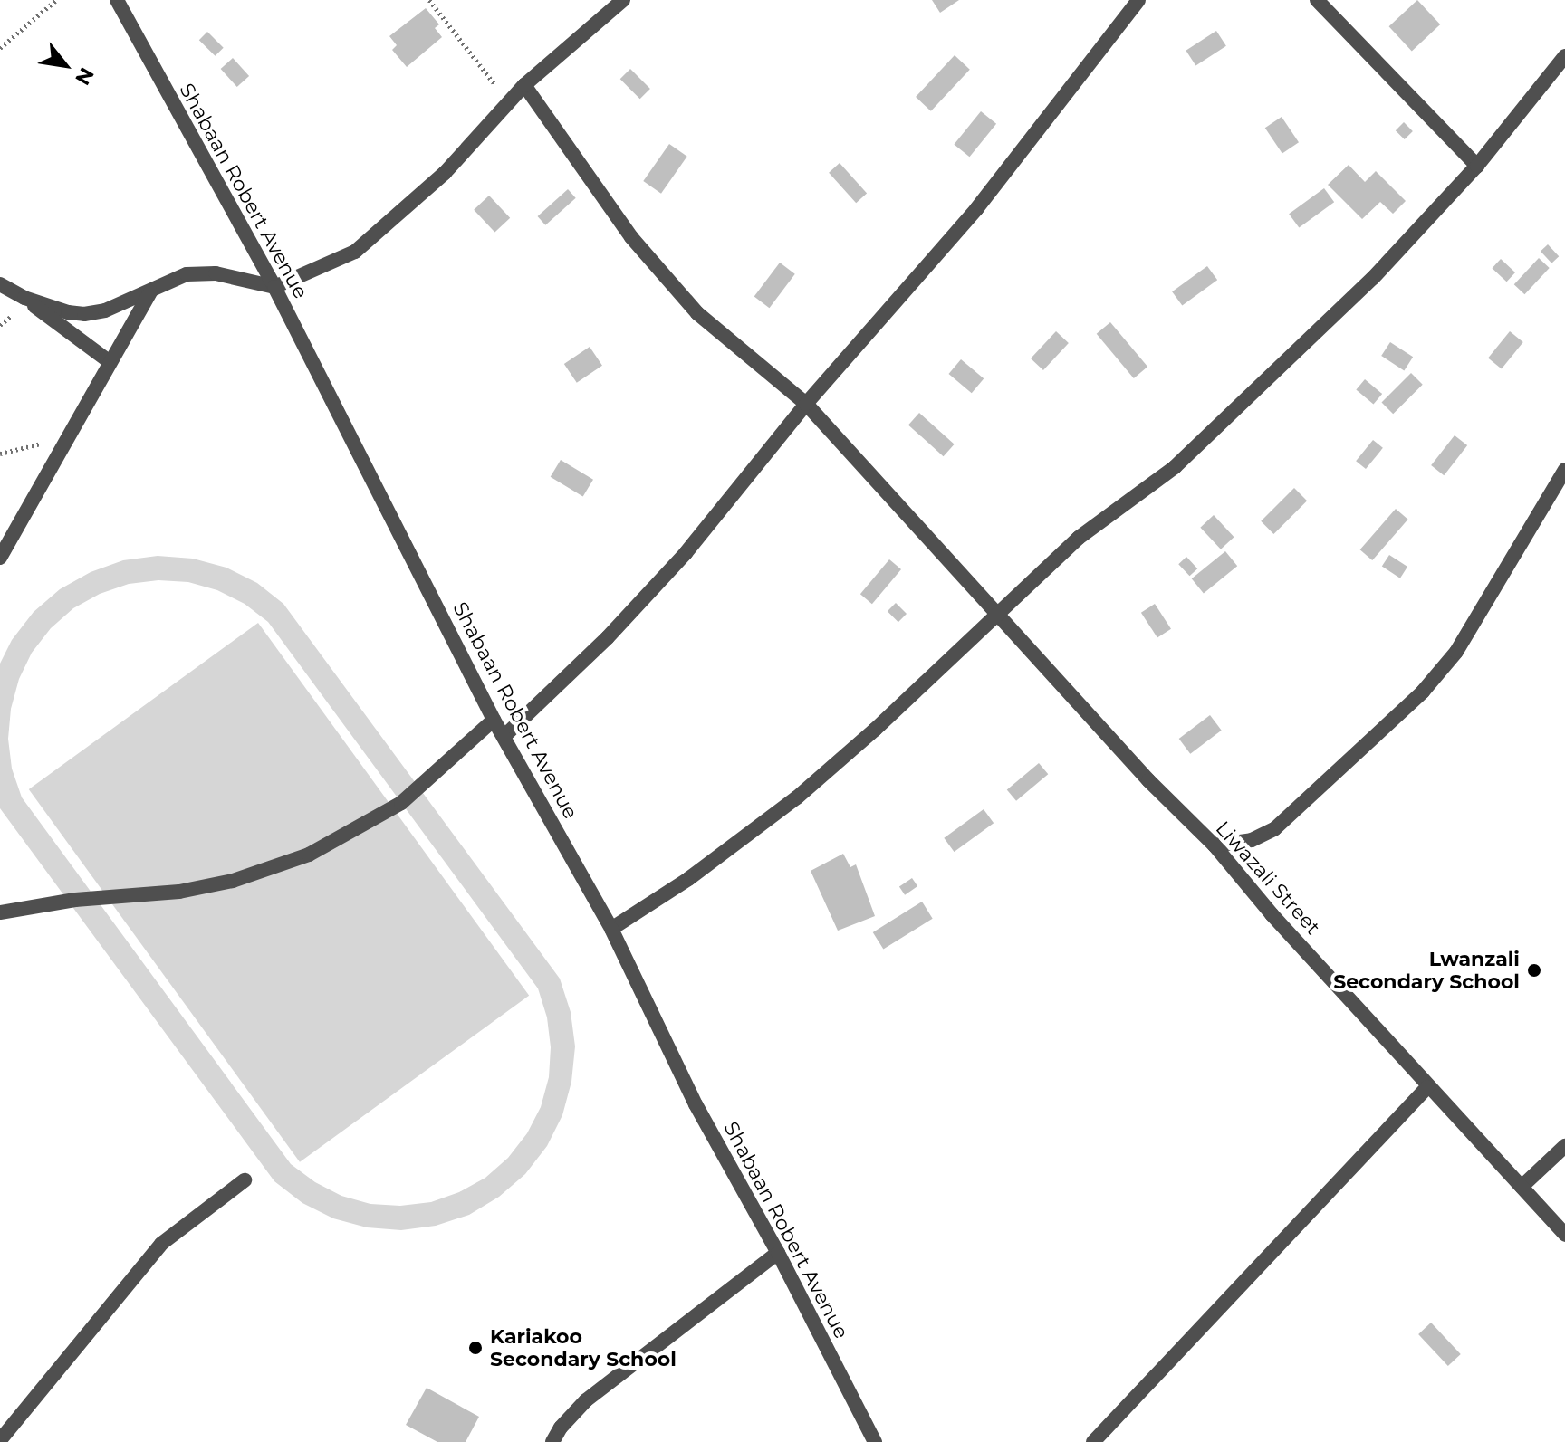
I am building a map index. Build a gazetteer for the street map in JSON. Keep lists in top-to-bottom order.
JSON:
{
  "streets": {
    "street": ["Shabaan Robert Avenue", "Liwazali Street"]
  },
  "places": ["Lwanzali Secondary School", "Kariakoo Secondary School"],
  "north": "bottom right"
}
